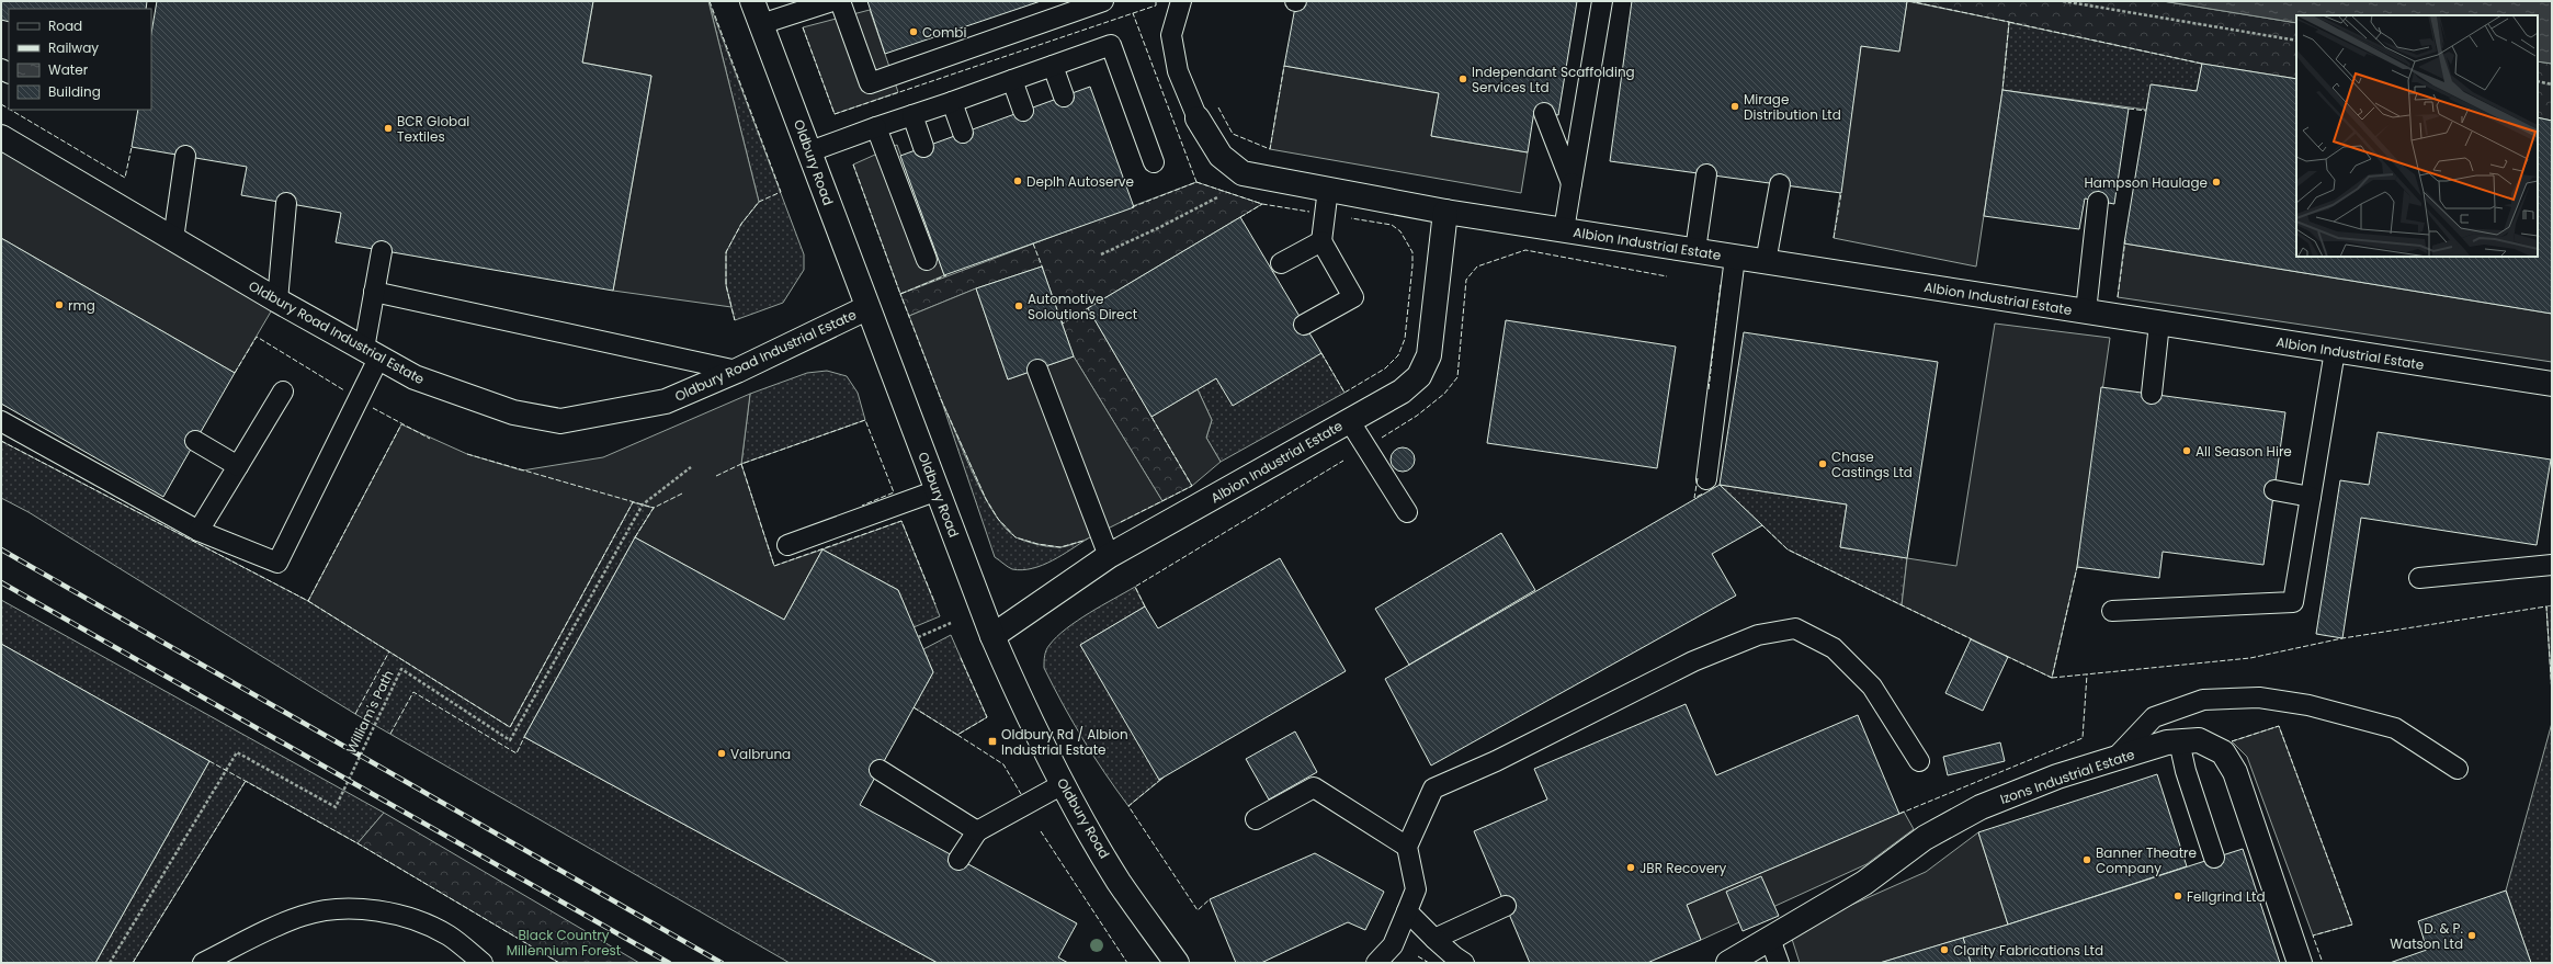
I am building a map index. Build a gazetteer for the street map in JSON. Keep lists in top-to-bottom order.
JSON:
{
  "streets": {
    "street": [
      "Oldbury Road",
      "Albion Industrial Estate",
      "Oldbury Road Industrial Estate",
      "Izons Industrial Estate"
    ],
    "path": ["William's Path"]
  },
  "crossings": [
    ["Oldbury Road", "Albion Industrial Estate"],
    ["Oldbury Road", "Oldbury Road Industrial Estate"]
  ],
  "parks": ["Black Country Millennium Forest"],
  "places": {
    "other": [
      "Combi",
      "Independant Scaffolding Services Ltd",
      "Mirage Distribution Ltd",
      "BCR Global Textiles",
      "Deplh Autoserve",
      "Hampson Haulage",
      "rmg",
      "Automotive Soloutions Direct",
      "All Season Hire",
      "Chase Castings Ltd",
      "Valbruna",
      "Banner Theatre Company",
      "JBR Recovery",
      "Fellgrind Ltd",
      "D. & P. Watson Ltd",
      "Clarity Fabrications Ltd"
    ],
    "transit": ["Oldbury Rd / Albion Industrial Estate"]
  },
  "legend": [
    "Road",
    "Railway",
    "Water",
    "Building"
  ]
}
